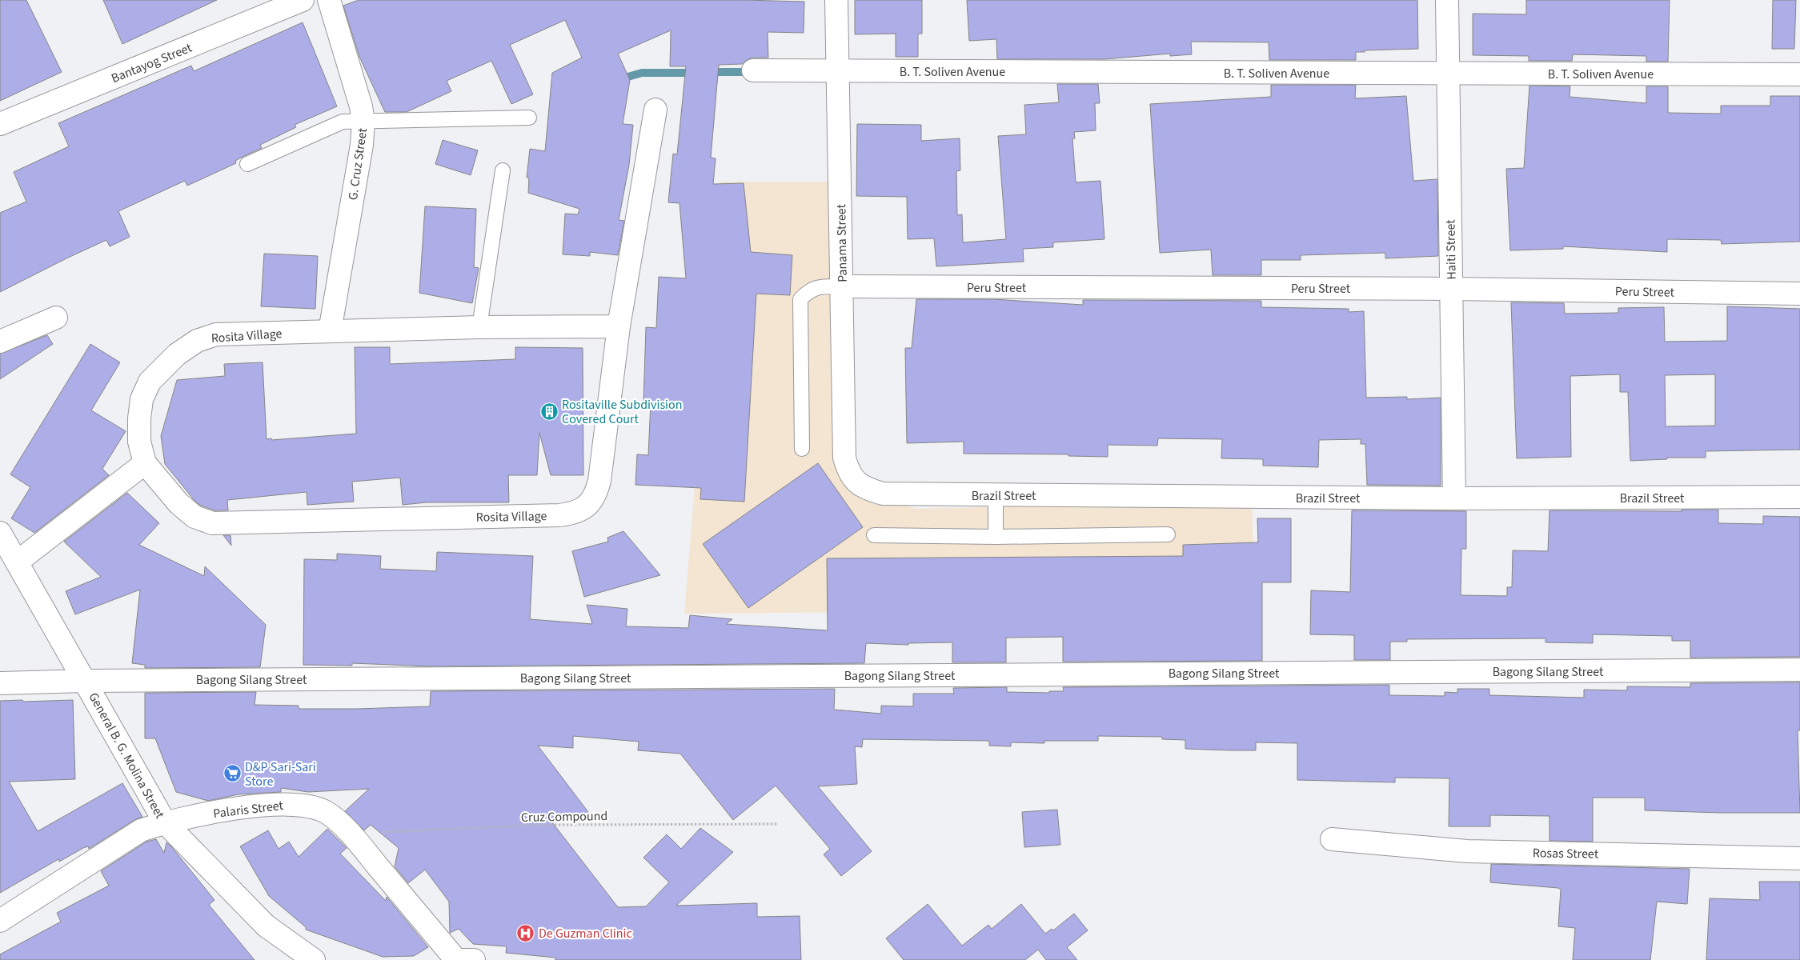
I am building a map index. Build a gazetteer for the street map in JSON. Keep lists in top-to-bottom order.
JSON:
{
  "streets": {
    "street": [
      "Bantayog Street",
      "B. T. Soliven Avenue",
      "G. Cruz Street",
      "Panama Street",
      "Haiti Street",
      "Peru Street",
      "Rosita Village",
      "Brazil Street",
      "Bagong Silang Street",
      "General B. G. Molina Street",
      "Palaris Street",
      "Rosas Street"
    ],
    "path": ["Cruz Compound"]
  },
  "crossings": [
    ["B. T. Soliven Avenue", "Panama Street"],
    ["B. T. Soliven Avenue", "Haiti Street"],
    ["G. Cruz Street", "Rosita Village"],
    ["Panama Street", "Peru Street"],
    ["Panama Street", "Brazil Street"],
    ["Haiti Street", "Peru Street"],
    ["Haiti Street", "Brazil Street"],
    ["Bagong Silang Street", "General B. G. Molina Street"],
    ["General B. G. Molina Street", "Palaris Street"],
    ["Palaris Street", "Cruz Compound"]
  ],
  "places": {
    "building": ["Rositaville Subdivision Covered Court"],
    "supermarket": ["D&P Sari-Sari Store"],
    "hospital": ["De Guzman Clinic"]
  }
}
